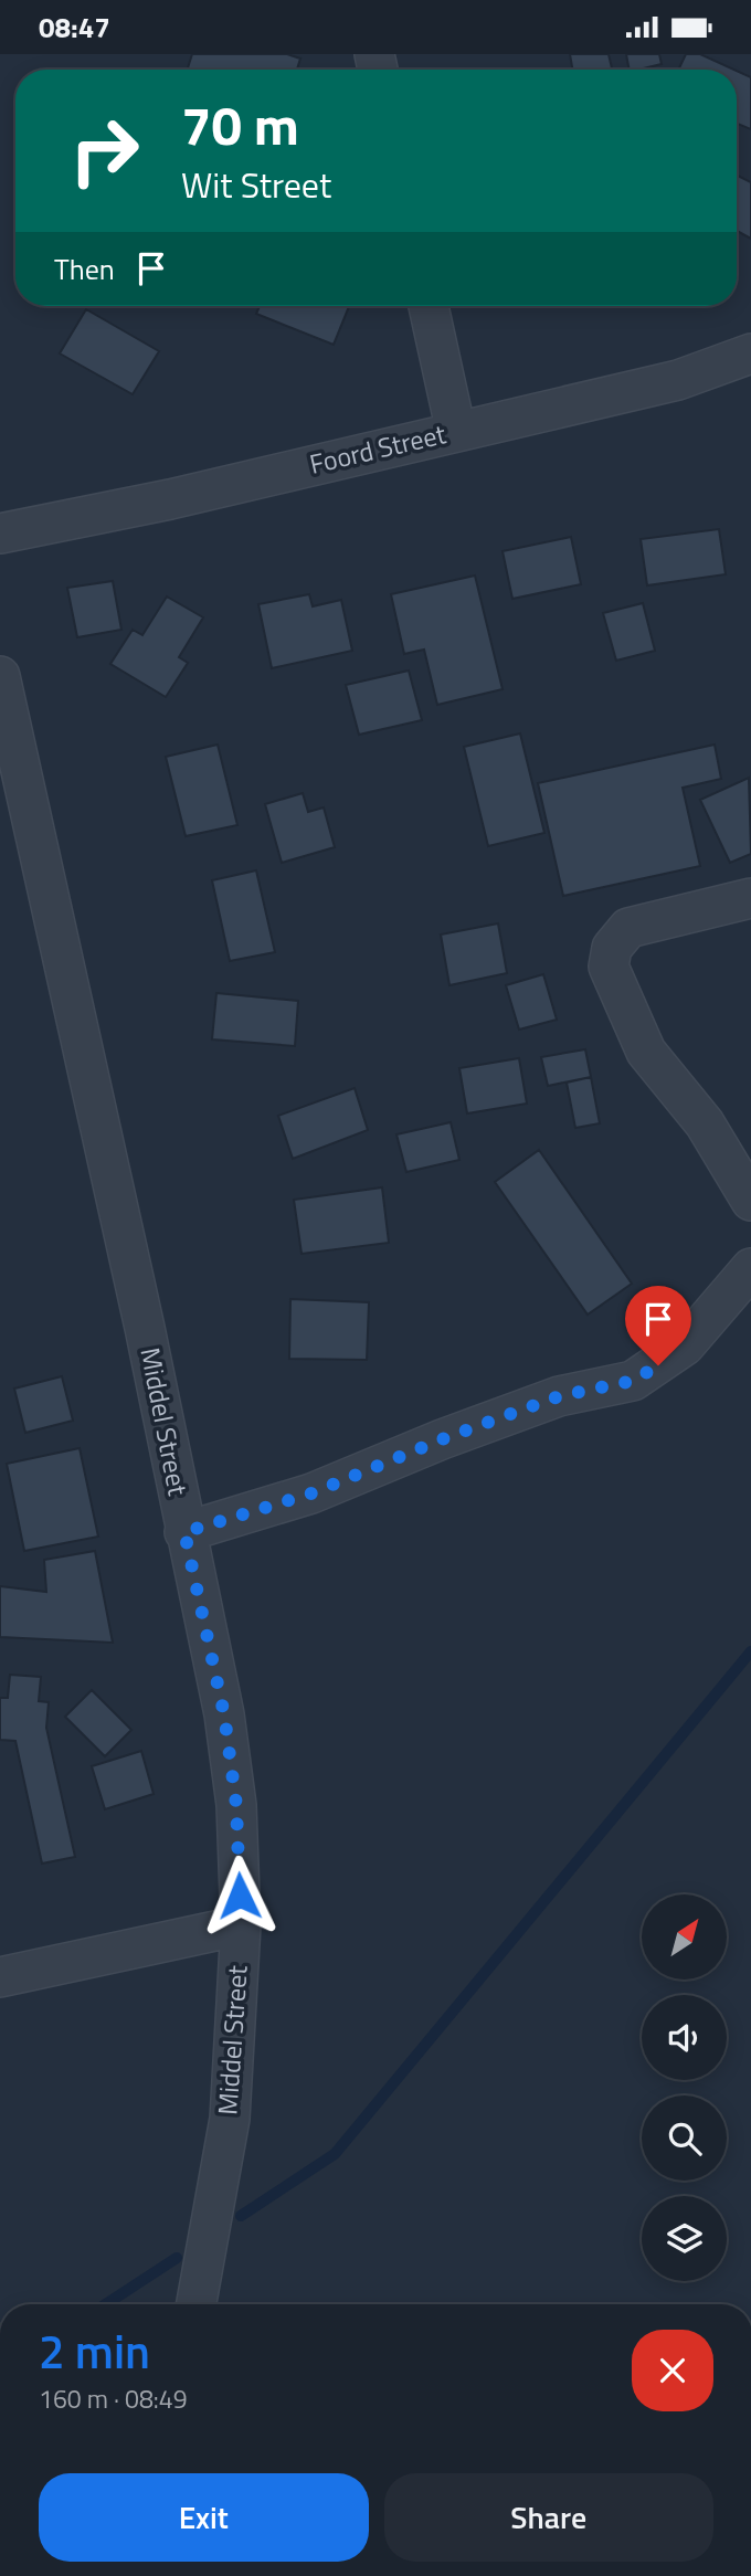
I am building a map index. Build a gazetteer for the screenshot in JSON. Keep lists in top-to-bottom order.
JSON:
{
  "streets": {
    "street": ["Foord Street", "Middel Street"]
  },
  "north": "top right",
  "page": {
    "status": "08:47",
    "turn": ["70 m", "Wit Street"],
    "then": "Then",
    "heading": ["2 min", "160 m · 08:49"],
    "buttons": ["Exit", "Share"]
  }
}
